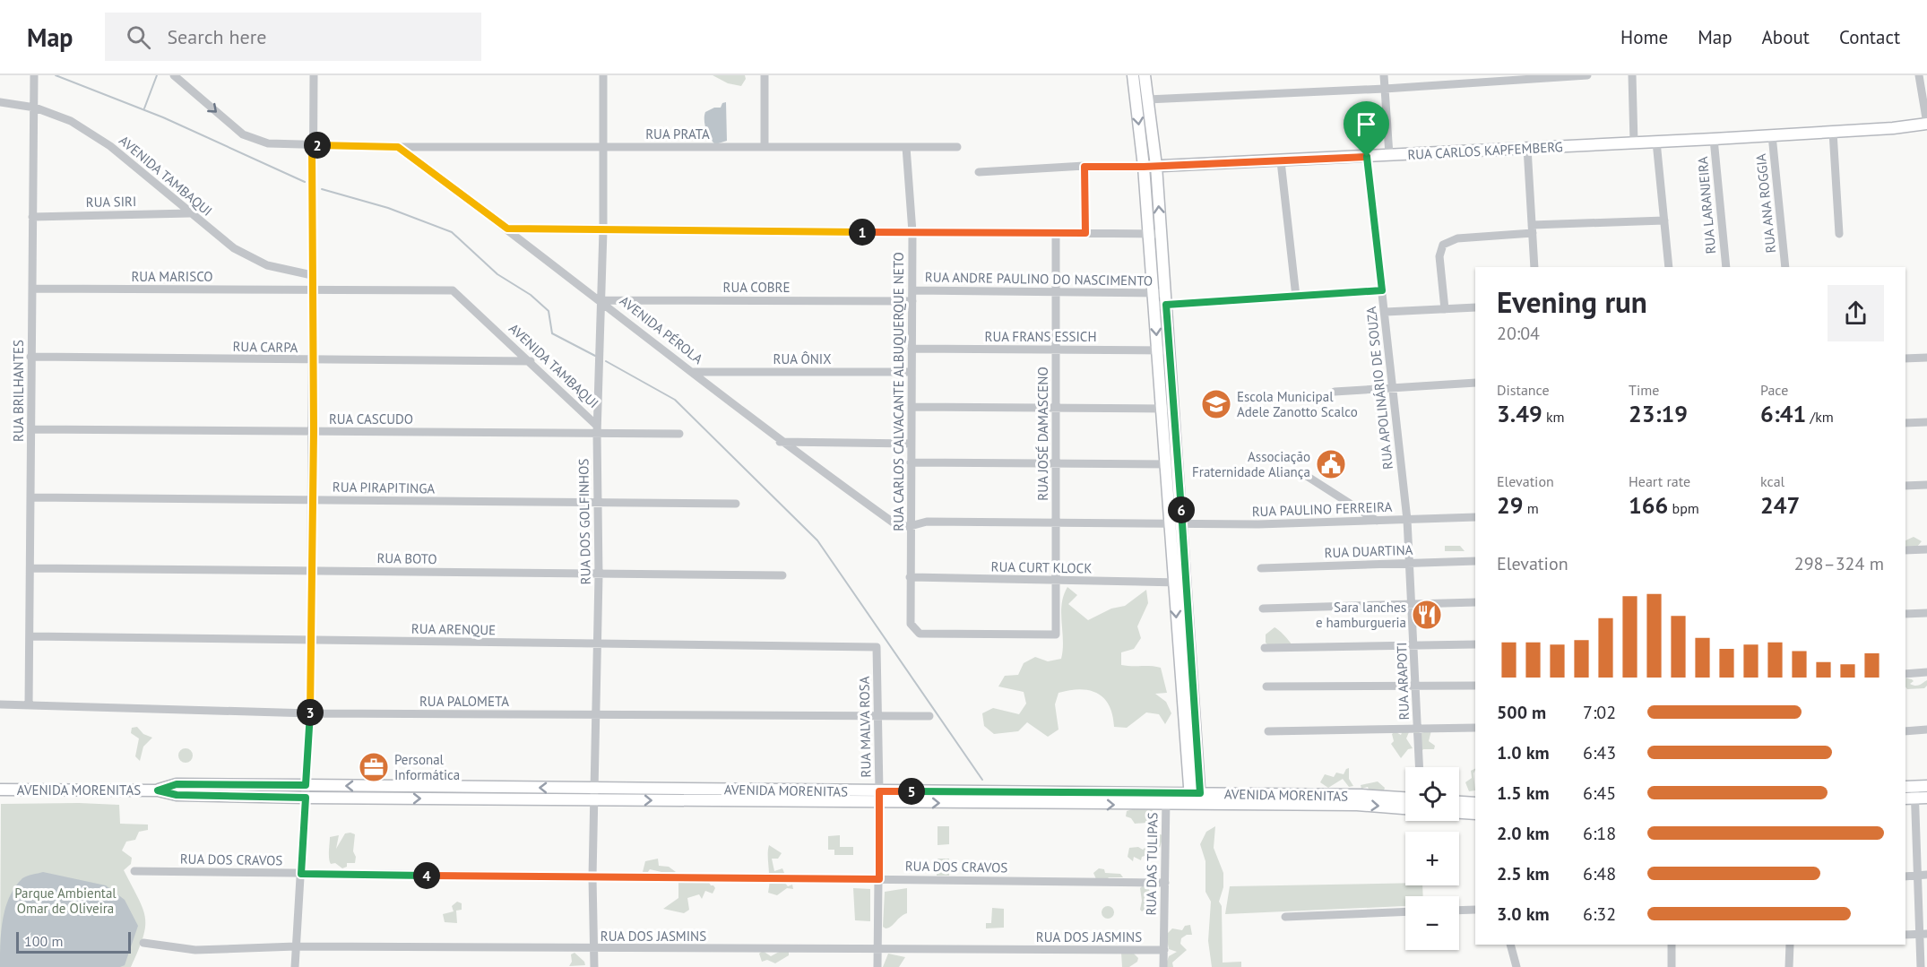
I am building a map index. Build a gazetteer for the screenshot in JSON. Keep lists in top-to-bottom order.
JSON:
{
  "streets": {
    "main road": ["RUA CARLOS KAPFEMBERG", "AVENIDA MORENITAS"],
    "street": [
      "RUA PRATA",
      "AVENIDA TAMBAQUI",
      "RUA SIRI",
      "RUA ANA ROGGIA",
      "RUA LARANJEIRA",
      "RUA MARISCO",
      "RUA ANDRE PAULINO DO NASCIMENTO",
      "RUA COBRE",
      "AVENIDA PÉROLA",
      "RUA FRANS ESSICH",
      "RUA CARPA",
      "RUA ÔNIX",
      "RUA APOLINÁRIO DE SOUZA",
      "RUA BRILHANTES",
      "RUA CARLOS CALVACANTE ALBUQUERQUE NETO",
      "RUA CASCUDO",
      "RUA JOSÉ DAMASCENO",
      "RUA PIRAPITINGA",
      "RUA PAULINO FERREIRA",
      "RUA DOS GOLFINHOS",
      "RUA DUARTINA",
      "RUA BOTO",
      "RUA CURT KLOCK",
      "RUA ARENQUE",
      "RUA ARAPOTI",
      "RUA PALOMETA",
      "RUA MALVA ROSA",
      "RUA DOS CRAVOS",
      "RUA DAS TULIPAS",
      "RUA DOS JASMINS"
    ]
  },
  "crossings": [
    ["RUA PRATA", "AVENIDA PÉROLA"],
    ["RUA PRATA", "RUA CARLOS CALVACANTE ALBUQUERQUE NETO"],
    ["RUA PRATA", "RUA DOS GOLFINHOS"],
    ["RUA CARLOS KAPFEMBERG", "RUA ANA ROGGIA"],
    ["RUA CARLOS KAPFEMBERG", "RUA LARANJEIRA"],
    ["RUA CARLOS KAPFEMBERG", "RUA APOLINÁRIO DE SOUZA"],
    ["AVENIDA TAMBAQUI", "RUA SIRI"],
    ["AVENIDA TAMBAQUI", "RUA MARISCO"],
    ["AVENIDA TAMBAQUI", "RUA CARPA"],
    ["AVENIDA TAMBAQUI", "RUA BRILHANTES"],
    ["AVENIDA TAMBAQUI", "RUA CASCUDO"],
    ["AVENIDA TAMBAQUI", "RUA DOS GOLFINHOS"],
    ["RUA SIRI", "RUA BRILHANTES"],
    ["RUA MARISCO", "RUA BRILHANTES"],
    ["RUA ANDRE PAULINO DO NASCIMENTO", "RUA CARLOS CALVACANTE ALBUQUERQUE NETO"],
    ["RUA ANDRE PAULINO DO NASCIMENTO", "RUA JOSÉ DAMASCENO"],
    ["RUA COBRE", "AVENIDA PÉROLA"],
    ["RUA COBRE", "RUA CARLOS CALVACANTE ALBUQUERQUE NETO"],
    ["RUA COBRE", "RUA DOS GOLFINHOS"],
    ["AVENIDA PÉROLA", "RUA ÔNIX"],
    ["AVENIDA PÉROLA", "RUA CARLOS CALVACANTE ALBUQUERQUE NETO"],
    ["AVENIDA PÉROLA", "RUA PAULINO FERREIRA"],
    ["AVENIDA PÉROLA", "RUA DOS GOLFINHOS"],
    ["RUA FRANS ESSICH", "RUA CARLOS CALVACANTE ALBUQUERQUE NETO"],
    ["RUA FRANS ESSICH", "RUA JOSÉ DAMASCENO"],
    ["RUA CARPA", "RUA BRILHANTES"],
    ["RUA ÔNIX", "RUA CARLOS CALVACANTE ALBUQUERQUE NETO"],
    ["RUA APOLINÁRIO DE SOUZA", "RUA PAULINO FERREIRA"],
    ["RUA APOLINÁRIO DE SOUZA", "RUA ARAPOTI"],
    ["RUA BRILHANTES", "RUA CASCUDO"],
    ["RUA BRILHANTES", "RUA PIRAPITINGA"],
    ["RUA BRILHANTES", "RUA BOTO"],
    ["RUA BRILHANTES", "RUA ARENQUE"],
    ["RUA BRILHANTES", "RUA PALOMETA"],
    ["RUA CARLOS CALVACANTE ALBUQUERQUE NETO", "RUA JOSÉ DAMASCENO"],
    ["RUA CARLOS CALVACANTE ALBUQUERQUE NETO", "RUA PAULINO FERREIRA"],
    ["RUA CARLOS CALVACANTE ALBUQUERQUE NETO", "RUA CURT KLOCK"],
    ["RUA CASCUDO", "RUA DOS GOLFINHOS"],
    ["RUA JOSÉ DAMASCENO", "RUA PAULINO FERREIRA"],
    ["RUA JOSÉ DAMASCENO", "RUA CURT KLOCK"],
    ["RUA PIRAPITINGA", "RUA DOS GOLFINHOS"],
    ["RUA PAULINO FERREIRA", "RUA ARAPOTI"],
    ["RUA DOS GOLFINHOS", "RUA BOTO"],
    ["RUA DOS GOLFINHOS", "RUA ARENQUE"],
    ["RUA DOS GOLFINHOS", "RUA PALOMETA"],
    ["RUA DOS GOLFINHOS", "AVENIDA MORENITAS"],
    ["RUA DOS GOLFINHOS", "RUA DOS CRAVOS"],
    ["RUA DOS GOLFINHOS", "RUA DOS JASMINS"],
    ["RUA DUARTINA", "RUA ARAPOTI"],
    ["RUA ARENQUE", "RUA MALVA ROSA"],
    ["RUA PALOMETA", "RUA MALVA ROSA"],
    ["RUA MALVA ROSA", "AVENIDA MORENITAS"],
    ["RUA MALVA ROSA", "RUA DOS CRAVOS"],
    ["RUA MALVA ROSA", "RUA DOS JASMINS"],
    ["AVENIDA MORENITAS", "RUA DAS TULIPAS"],
    ["RUA DOS CRAVOS", "RUA DAS TULIPAS"],
    ["RUA DAS TULIPAS", "RUA DOS JASMINS"]
  ],
  "parks": ["Parque Ambiental Omar de Oliveira"],
  "places": {
    "school or university": ["Escola Municipal Adele Zanotto Scalco"],
    "public building": ["Associação Fraternidade Aliança"],
    "restaurant": ["Sara lanches e hamburgueria"],
    "office": ["Personal Informática"]
  },
  "scale_bar": "100 m",
  "page": {
    "header": "Map",
    "search": "Search here",
    "nav": [
      "Home",
      "Map",
      "About",
      "Contact"
    ],
    "pins": [
      "2",
      "1",
      "6",
      "3",
      "5",
      "4"
    ],
    "heading": ["Evening run", "20:04"],
    "stats": [
      ["Distance", "3.49 km"],
      ["Time", "23:19"],
      ["Pace", "6:41 /km"],
      ["Elevation", "29 m"],
      ["Heart rate", "166 bpm"],
      ["kcal", "247"]
    ],
    "chart": ["Elevation", "298–324 m"],
    "list": [
      {
        "name": "500 m",
        "note": "7:02"
      },
      {
        "name": "1.0 km",
        "note": "6:43"
      },
      {
        "name": "1.5 km",
        "note": "6:45"
      },
      {
        "name": "2.0 km",
        "note": "6:18"
      },
      {
        "name": "2.5 km",
        "note": "6:48"
      },
      {
        "name": "3.0 km",
        "note": "6:32"
      }
    ],
    "map_buttons": ["+", "−"],
    "scale": "100 m"
  }
}
